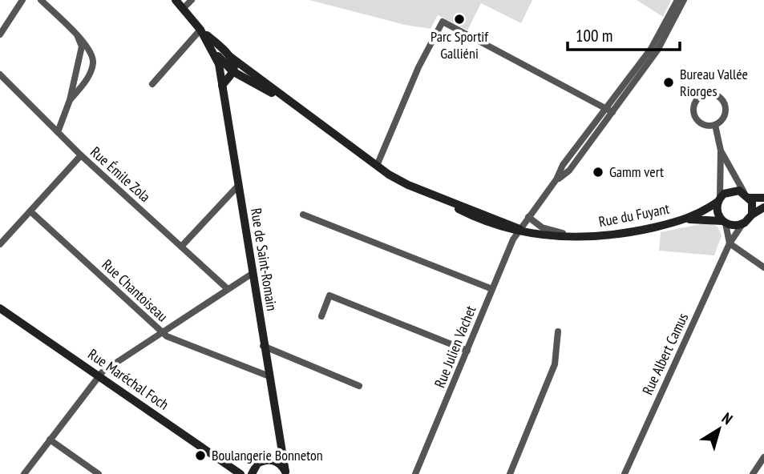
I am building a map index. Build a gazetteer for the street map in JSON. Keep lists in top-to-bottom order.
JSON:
{
  "streets": {
    "street": [
      "Rue Émile Zola",
      "Rue du Fuyant",
      "Rue de Saint-Romain",
      "Rue Chantoiseau",
      "Rue Julien Vachet",
      "Rue Albert Camus",
      "Rue Maréchal Foch"
    ]
  },
  "crossings": [
    ["Rue du Fuyant", "Rue de Saint-Romain"],
    ["Rue du Fuyant", "Rue Julien Vachet"],
    ["Rue du Fuyant", "Rue Albert Camus"],
    ["Rue de Saint-Romain", "Rue Chantoiseau"]
  ],
  "places": [
    "Parc Sportif Galliéni",
    "Bureau Vallée Riorges",
    "Gamm vert",
    "Boulangerie Bonneton"
  ],
  "scale_bar": "100 m",
  "north": "top right"
}
